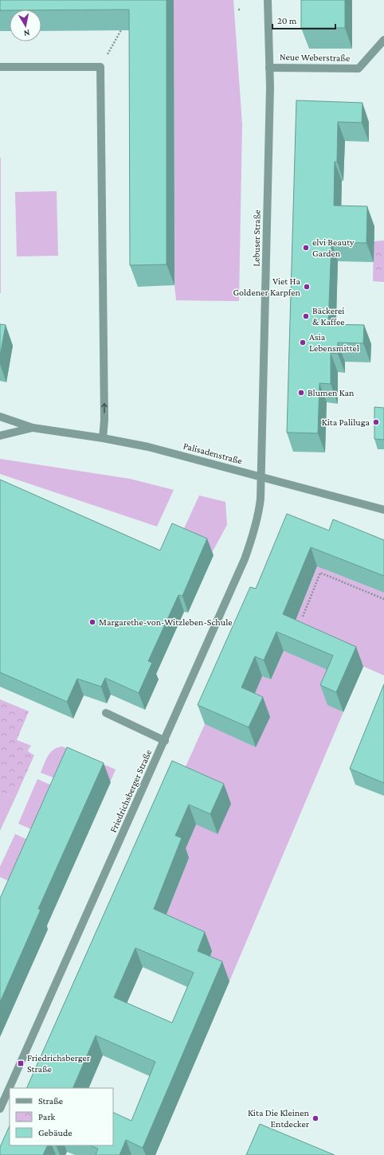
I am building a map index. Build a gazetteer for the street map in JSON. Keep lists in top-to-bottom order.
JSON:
{
  "streets": {
    "street": [
      "Neue Weberstraße",
      "Lebuser Straße",
      "Palisadenstraße",
      "Friedrichsberger Straße"
    ]
  },
  "crossings": [
    ["Neue Weberstraße", "Lebuser Straße"],
    ["Lebuser Straße", "Palisadenstraße"],
    ["Lebuser Straße", "Friedrichsberger Straße"],
    ["Palisadenstraße", "Friedrichsberger Straße"]
  ],
  "places": {
    "other": [
      "elvi Beauty Garden",
      "Viet Ha Goldener Karpfen",
      "Bäckerei & Kaffee",
      "Asia Lebensmittel",
      "Blumen Kan",
      "Kita Paliluga",
      "Margarethe-von-Witzleben-Schule",
      "Kita Die Kleinen Entdecker"
    ],
    "transit": ["Friedrichsberger Straße"]
  },
  "legend": ["Straße", "Park", "Gebäude"],
  "scale_bar": "20 m",
  "north": "bottom"
}
